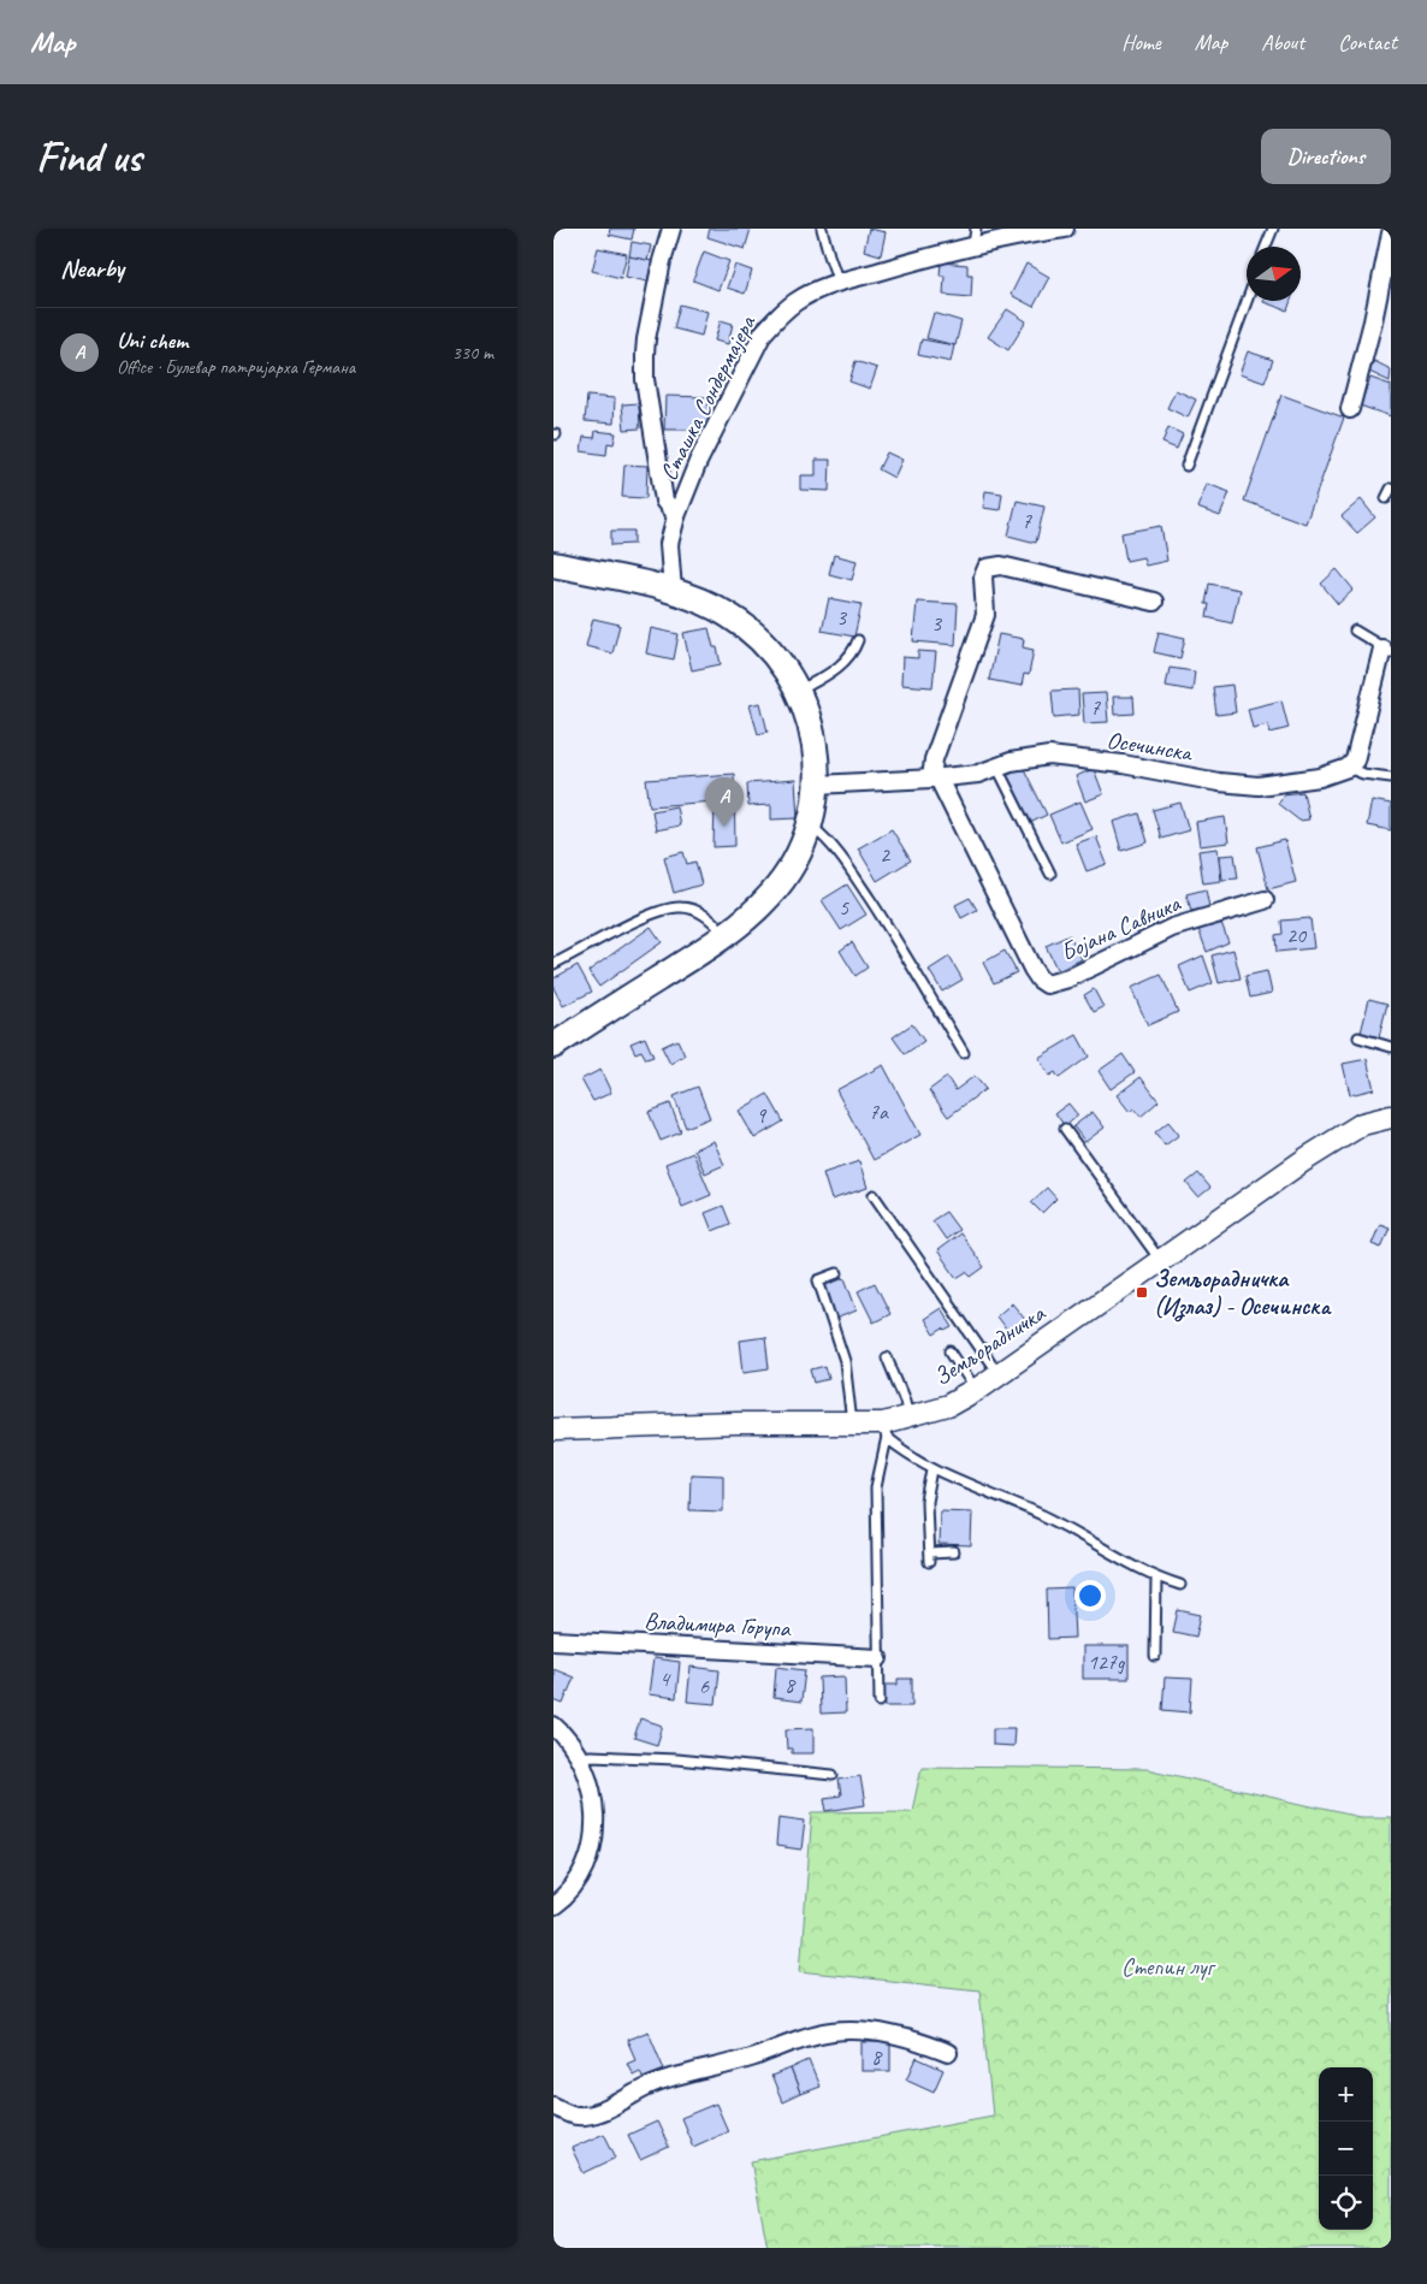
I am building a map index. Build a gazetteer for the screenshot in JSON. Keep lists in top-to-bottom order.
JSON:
{
  "streets": {
    "street": [
      "Сташка Сондермајера",
      "Осечинска",
      "Бојана Савника",
      "Земљорадничка",
      "Владимира Горупа"
    ]
  },
  "crossings": [
    ["Осечинска", "Бојана Савника"]
  ],
  "parks": ["Степин луг"],
  "places": {
    "transit": ["Земљорадничка (Излаз) - Осечинска"]
  },
  "house_numbers": [
    "7",
    "3",
    "3",
    "7",
    "2",
    "5",
    "20",
    "7a",
    "9",
    "127g",
    "4",
    "8",
    "6",
    "8"
  ],
  "north": "right",
  "page": {
    "header": "Map",
    "nav": [
      "Home",
      "Map",
      "About",
      "Contact"
    ],
    "buttons": "Directions",
    "title": "Find us",
    "heading": "Nearby",
    "list": [
      {
        "mark": "A",
        "name": "Uni chem",
        "note": "Office · Булевар патријарха Германа",
        "value": "330 m"
      }
    ],
    "pins": "A",
    "map_buttons": ["+", "−"]
  }
}
